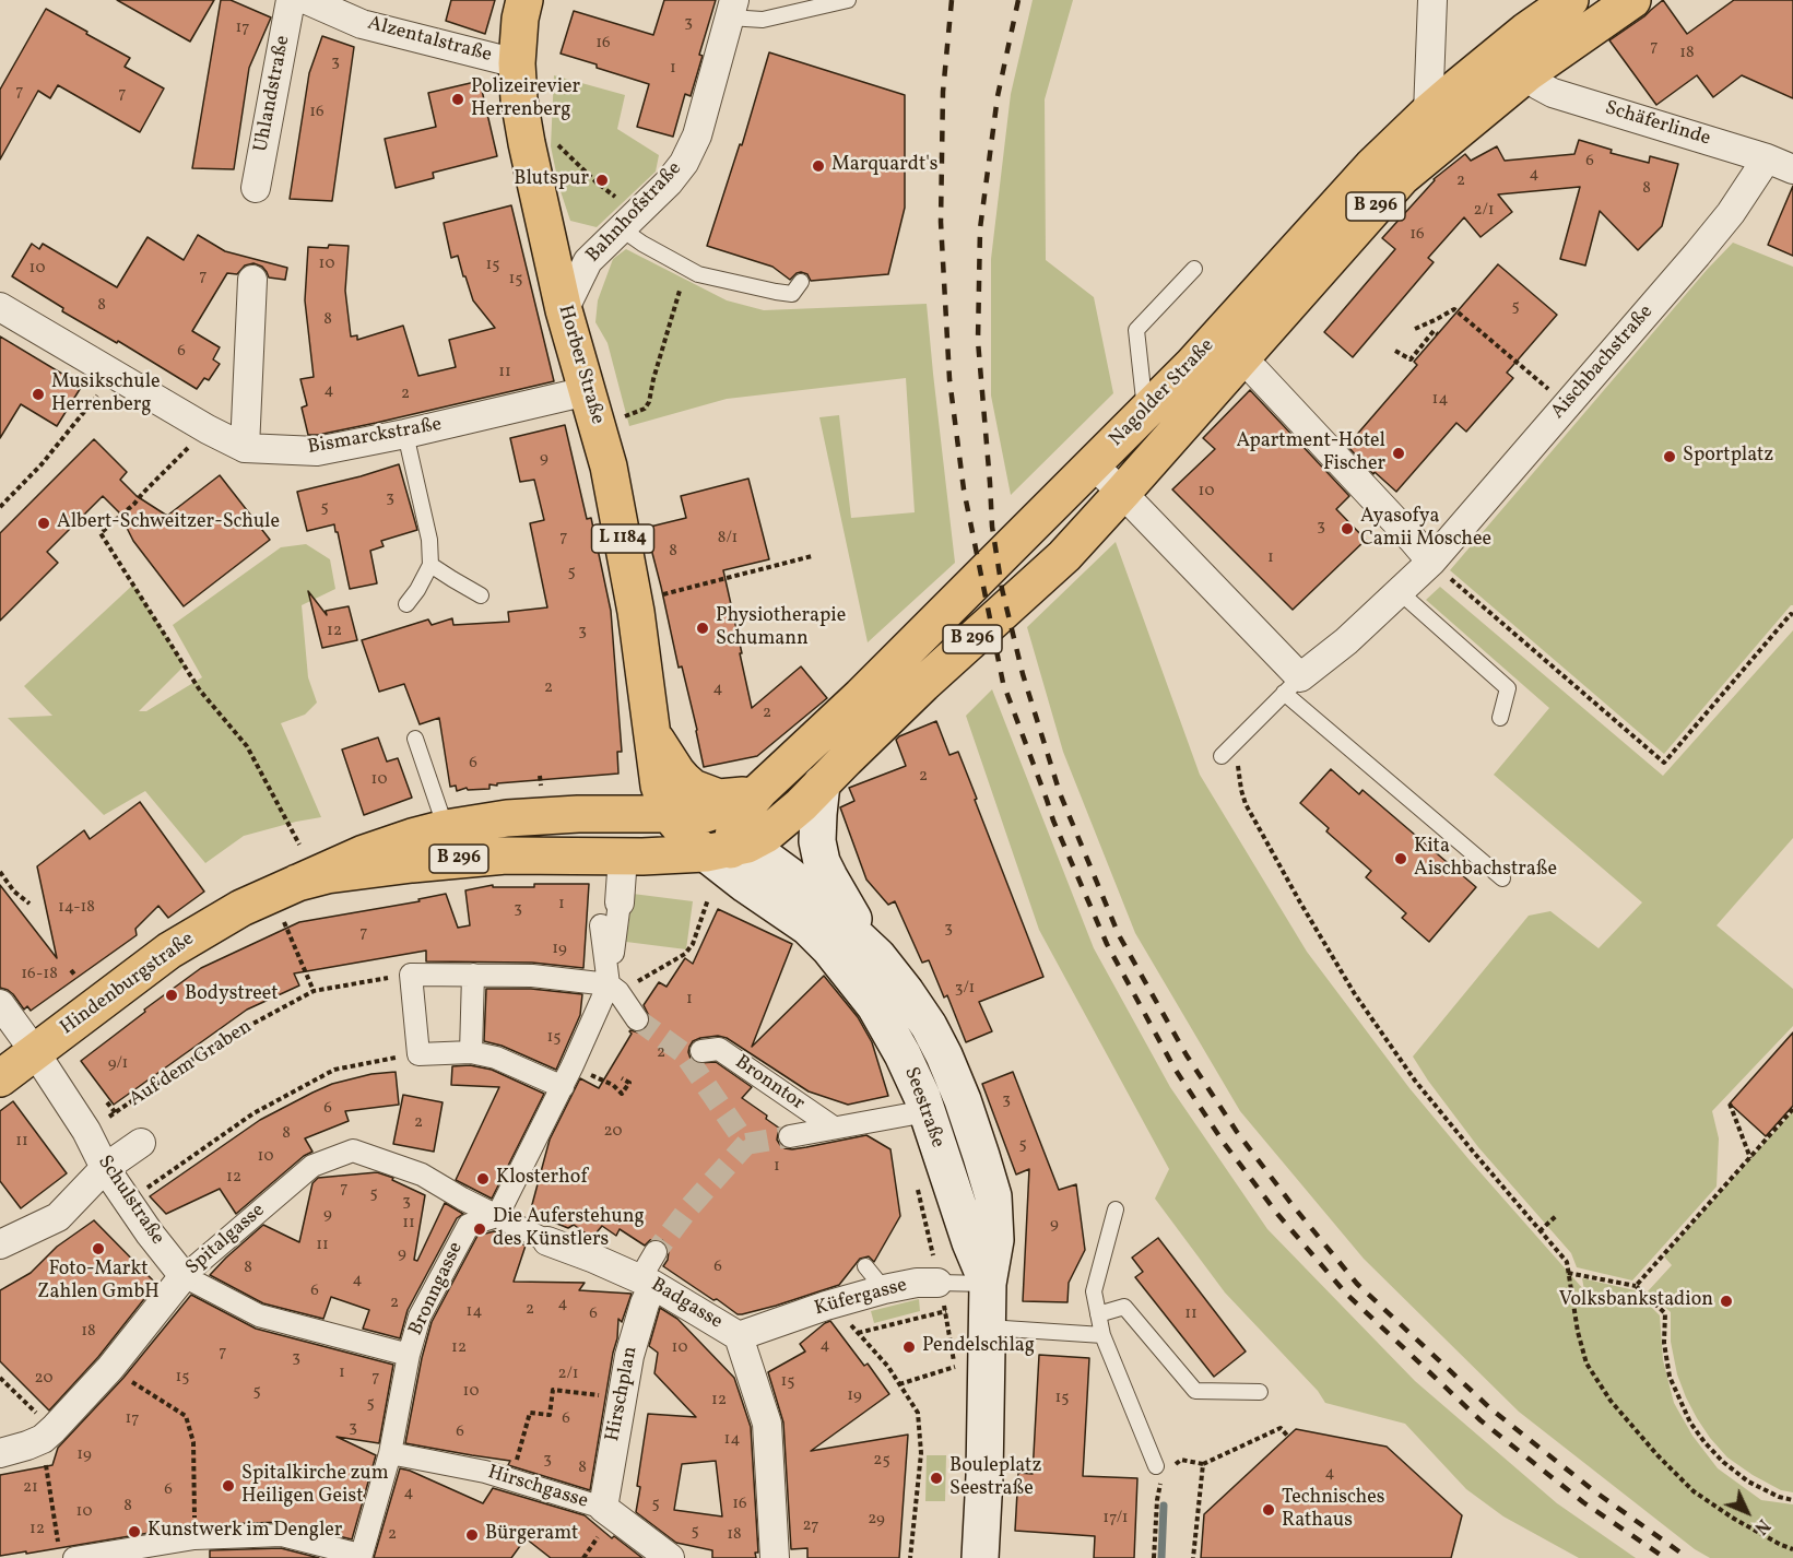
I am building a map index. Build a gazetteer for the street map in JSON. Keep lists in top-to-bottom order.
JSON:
{
  "streets": {
    "main road": [
      "B 296",
      "Horber Straße",
      "Nagolder Straße",
      "L 1184",
      "Hindenburgstraße",
      "Seestraße"
    ],
    "street": [
      "Alzentalstraße",
      "Uhlandstraße",
      "Schäferlinde",
      "Bahnhofstraße",
      "Aischbachstraße",
      "Bismarckstraße",
      "Bronntor",
      "Schulstraße",
      "Spitalgasse",
      "Bronngasse",
      "Küfergasse",
      "Badgasse",
      "Hirschplan",
      "Hirschgasse"
    ],
    "path": ["Auf dem Graben"]
  },
  "crossings": [
    ["Alzentalstraße", "Horber Straße"],
    ["Schäferlinde", "Aischbachstraße"],
    ["Schäferlinde", "Nagolder Straße"],
    ["B 296", "Nagolder Straße"],
    ["B 296", "L 1184"],
    ["B 296", "Hindenburgstraße"],
    ["Bahnhofstraße", "Horber Straße"],
    ["Horber Straße", "Bismarckstraße"],
    ["Horber Straße", "L 1184"],
    ["Hindenburgstraße", "Schulstraße"],
    ["Auf dem Graben", "Schulstraße"],
    ["Bronntor", "Seestraße"],
    ["Seestraße", "Küfergasse"],
    ["Schulstraße", "Spitalgasse"],
    ["Schulstraße", "Bronngasse"],
    ["Spitalgasse", "Bronngasse"],
    ["Spitalgasse", "Badgasse"],
    ["Bronngasse", "Badgasse"],
    ["Bronngasse", "Hirschgasse"],
    ["Küfergasse", "Badgasse"],
    ["Badgasse", "Hirschplan"],
    ["Hirschplan", "Hirschgasse"]
  ],
  "places": [
    "Polizeirevier Herrenberg",
    "Marquardt's",
    "Blutspur",
    "Musikschule Herrenberg",
    "Apartment-Hotel Fischer",
    "Sportplatz",
    "Albert-Schweitzer-Schule",
    "Ayasofya Camii Moschee",
    "Physiotherapie Schumann",
    "Kita Aischbachstraße",
    "Bodystreet",
    "Klosterhof",
    "Die Auferstehung des Künstlers",
    "Foto-Markt Zahlen GmbH",
    "Volksbankstadion",
    "Pendelschlag",
    "Bouleplatz Seestraße",
    "Spitalkirche zum Heiligen Geist",
    "Technisches Rathaus",
    "Kunstwerk im Dengler",
    "Bürgeramt"
  ],
  "house_numbers": [
    "3",
    "17",
    "16",
    "7",
    "18",
    "3",
    "1",
    "7",
    "7",
    "16",
    "6",
    "4",
    "2",
    "8",
    "2/1",
    "16",
    "10",
    "15",
    "10",
    "7",
    "15",
    "8",
    "5",
    "8",
    "6",
    "11",
    "4",
    "2",
    "14",
    "9",
    "10",
    "3",
    "5",
    "3",
    "7",
    "8/1",
    "8",
    "1",
    "5",
    "12",
    "3",
    "2",
    "4",
    "2",
    "6",
    "2",
    "10",
    "1",
    "14-18",
    "3",
    "3",
    "7",
    "19",
    "16-18",
    "3/1",
    "1",
    "15",
    "2",
    "9/1",
    "3",
    "6",
    "2",
    "20",
    "8",
    "11",
    "5",
    "10",
    "1",
    "12",
    "7",
    "5",
    "3",
    "9",
    "11",
    "9",
    "11",
    "9",
    "6",
    "8",
    "4",
    "6",
    "2",
    "4",
    "2",
    "14",
    "6",
    "11",
    "18",
    "4",
    "12",
    "10",
    "7",
    "3",
    "1",
    "2/1",
    "15",
    "7",
    "20",
    "15",
    "5",
    "10",
    "19",
    "15",
    "12",
    "5",
    "17",
    "6",
    "3",
    "6",
    "14",
    "19",
    "3",
    "25",
    "8",
    "4",
    "21",
    "6",
    "4",
    "5",
    "16",
    "8",
    "10",
    "17/1",
    "29",
    "27",
    "12",
    "5",
    "2",
    "18"
  ],
  "north": "bottom right"
}
